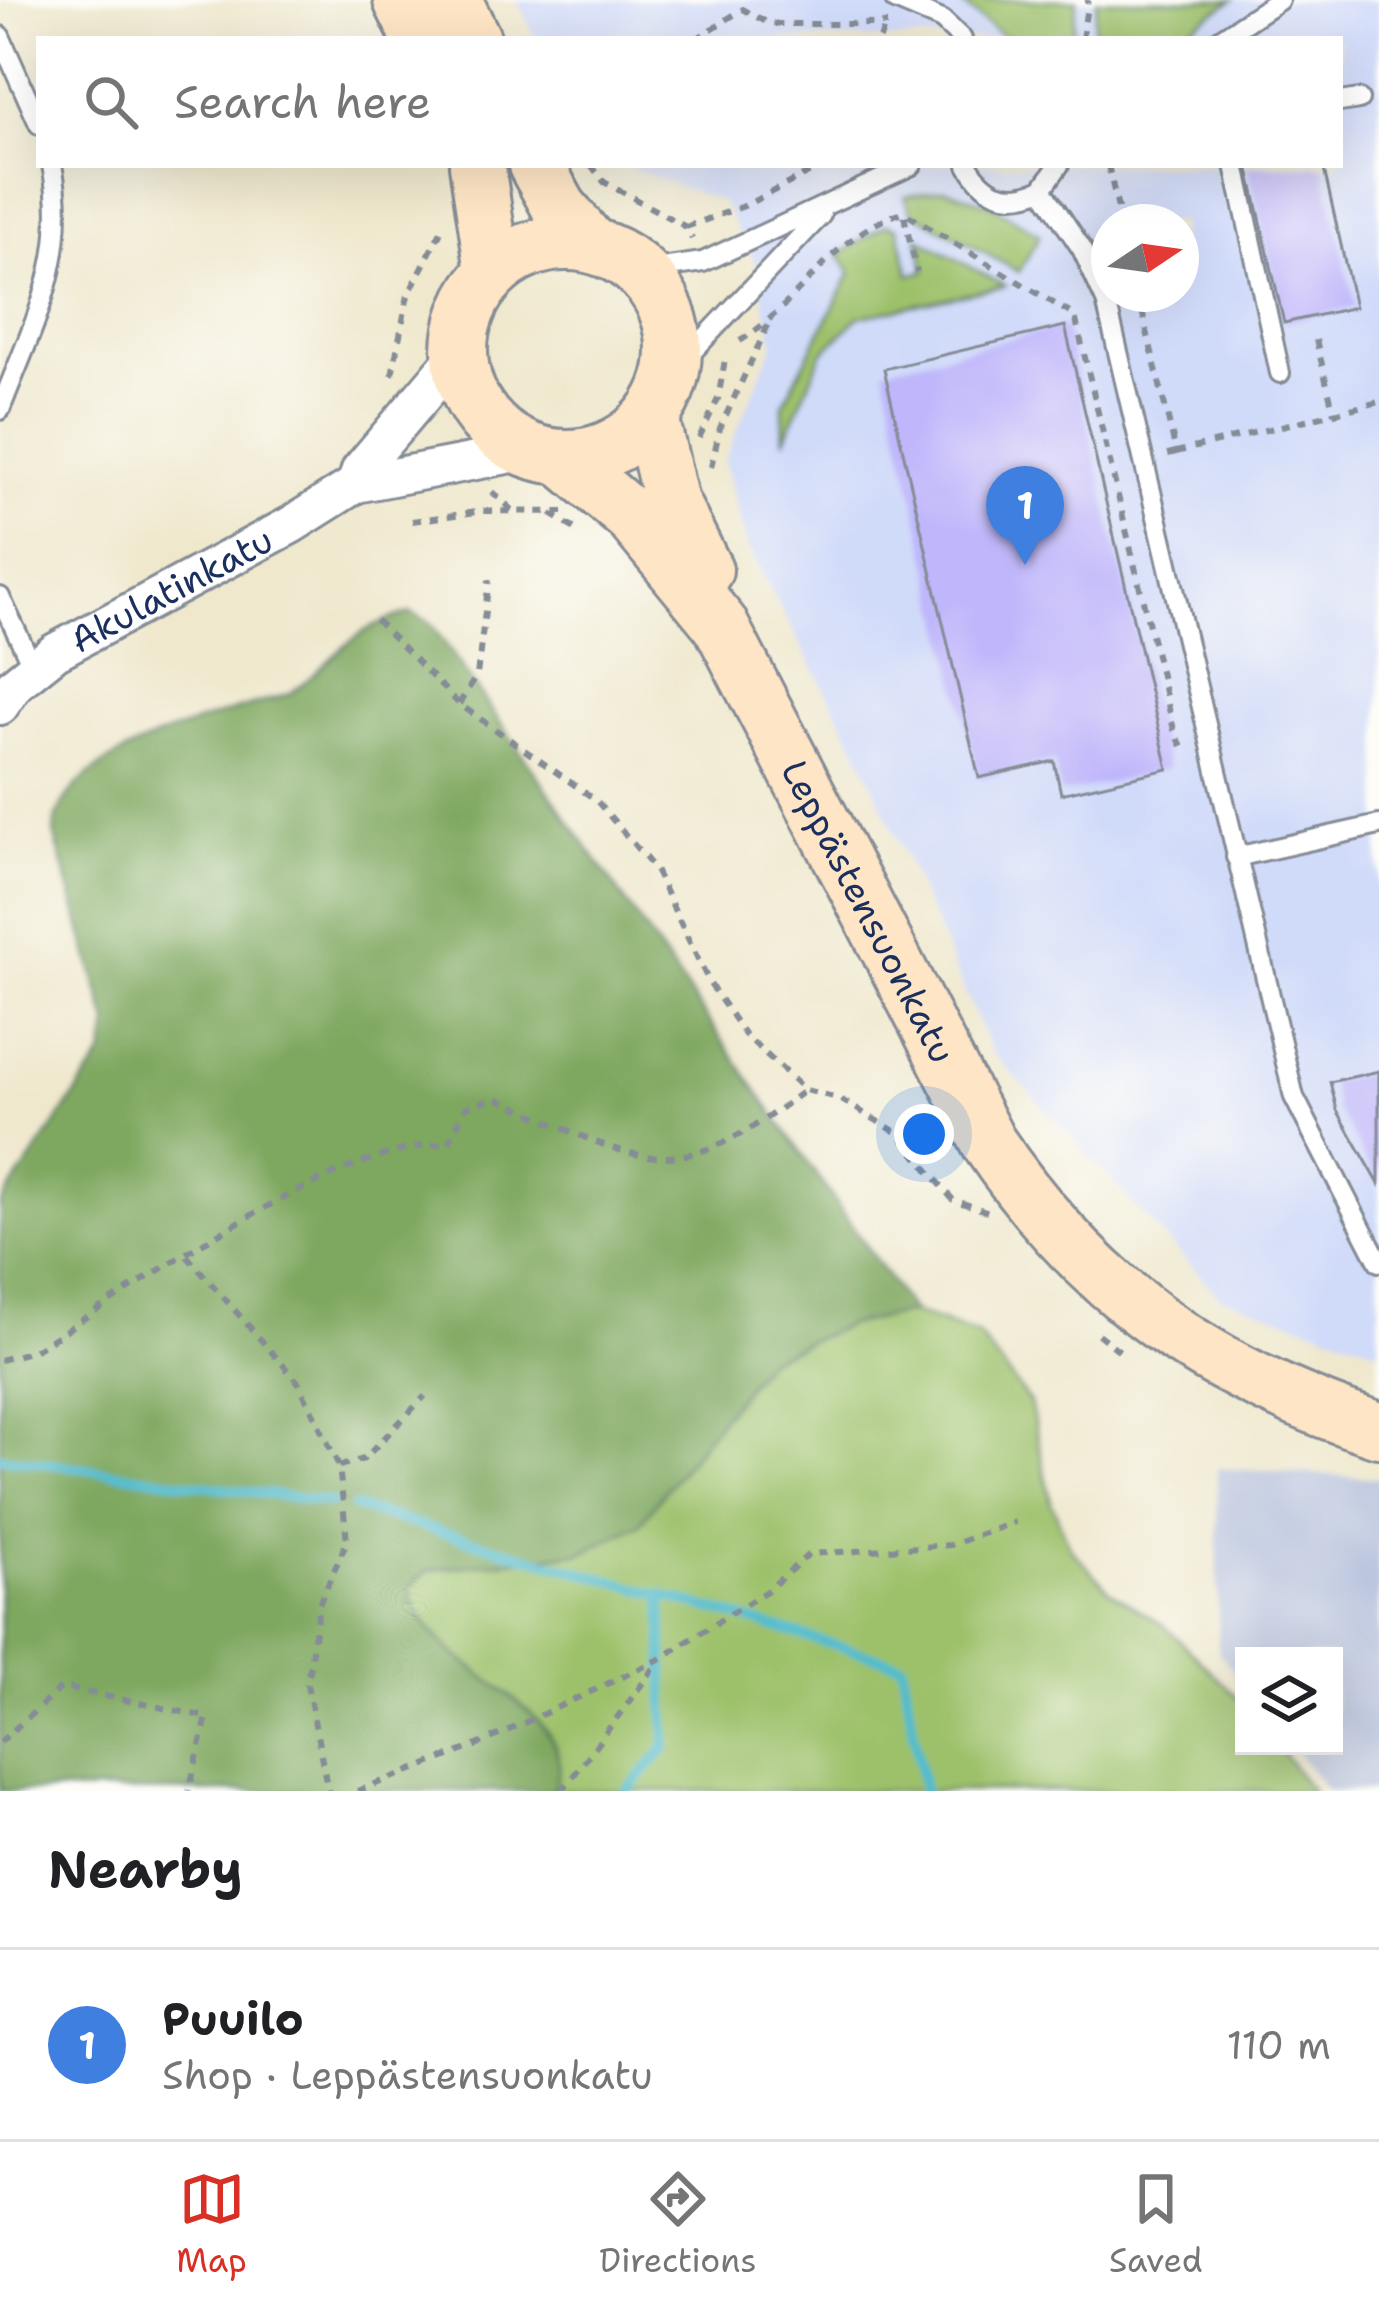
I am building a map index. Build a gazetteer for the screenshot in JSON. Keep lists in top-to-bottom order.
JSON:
{
  "streets": {
    "main road": ["Leppästensuonkatu"],
    "street": ["Akulatinkatu"]
  },
  "crossings": [
    ["Akulatinkatu", "Leppästensuonkatu"]
  ],
  "north": "right",
  "page": {
    "search": "Search here",
    "pins": "1",
    "heading": "Nearby",
    "list": [
      {
        "mark": "1",
        "name": "Puuilo",
        "note": "Shop · Leppästensuonkatu",
        "value": "110 m"
      }
    ],
    "nav": ["Map", "Directions", "Saved"]
  }
}
